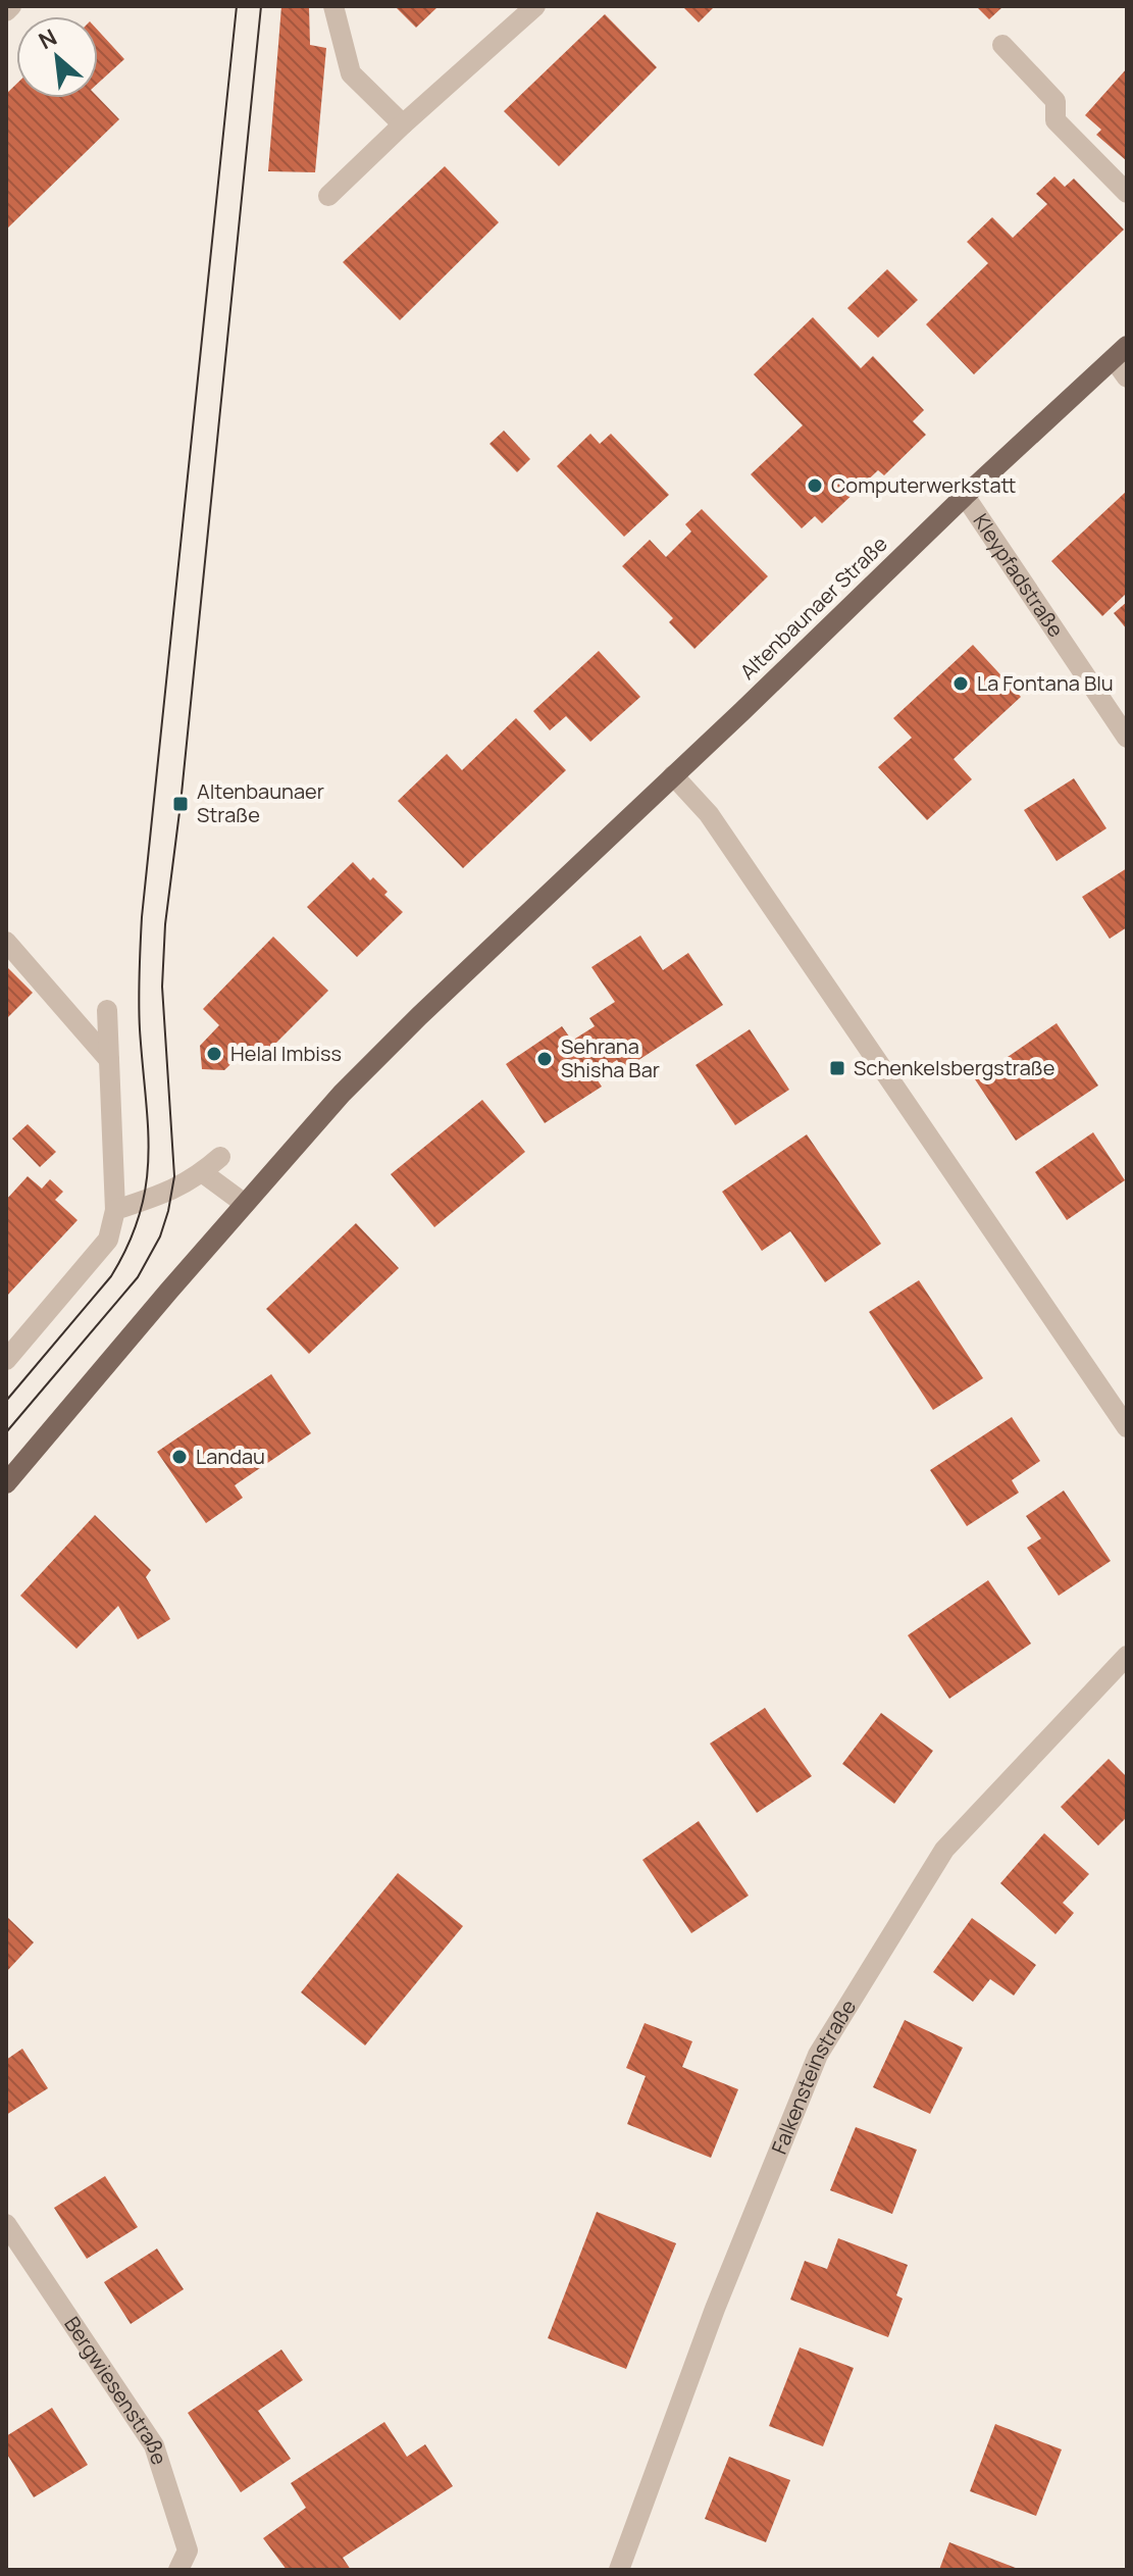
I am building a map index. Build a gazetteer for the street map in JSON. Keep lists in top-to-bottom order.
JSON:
{
  "streets": {
    "main road": ["Altenbaunaer Straße"],
    "street": ["Kleypfadstraße", "Falkensteinstraße", "Bergwiesenstraße"]
  },
  "crossings": [
    ["Kleypfadstraße", "Altenbaunaer Straße"]
  ],
  "places": {
    "other": [
      "Computerwerkstatt",
      "La Fontana Blu",
      "Helal Imbiss",
      "Sehrana Shisha Bar",
      "Landau"
    ],
    "transit": ["Altenbaunaer Straße", "Schenkelsbergstraße"]
  },
  "north": "top left"
}
